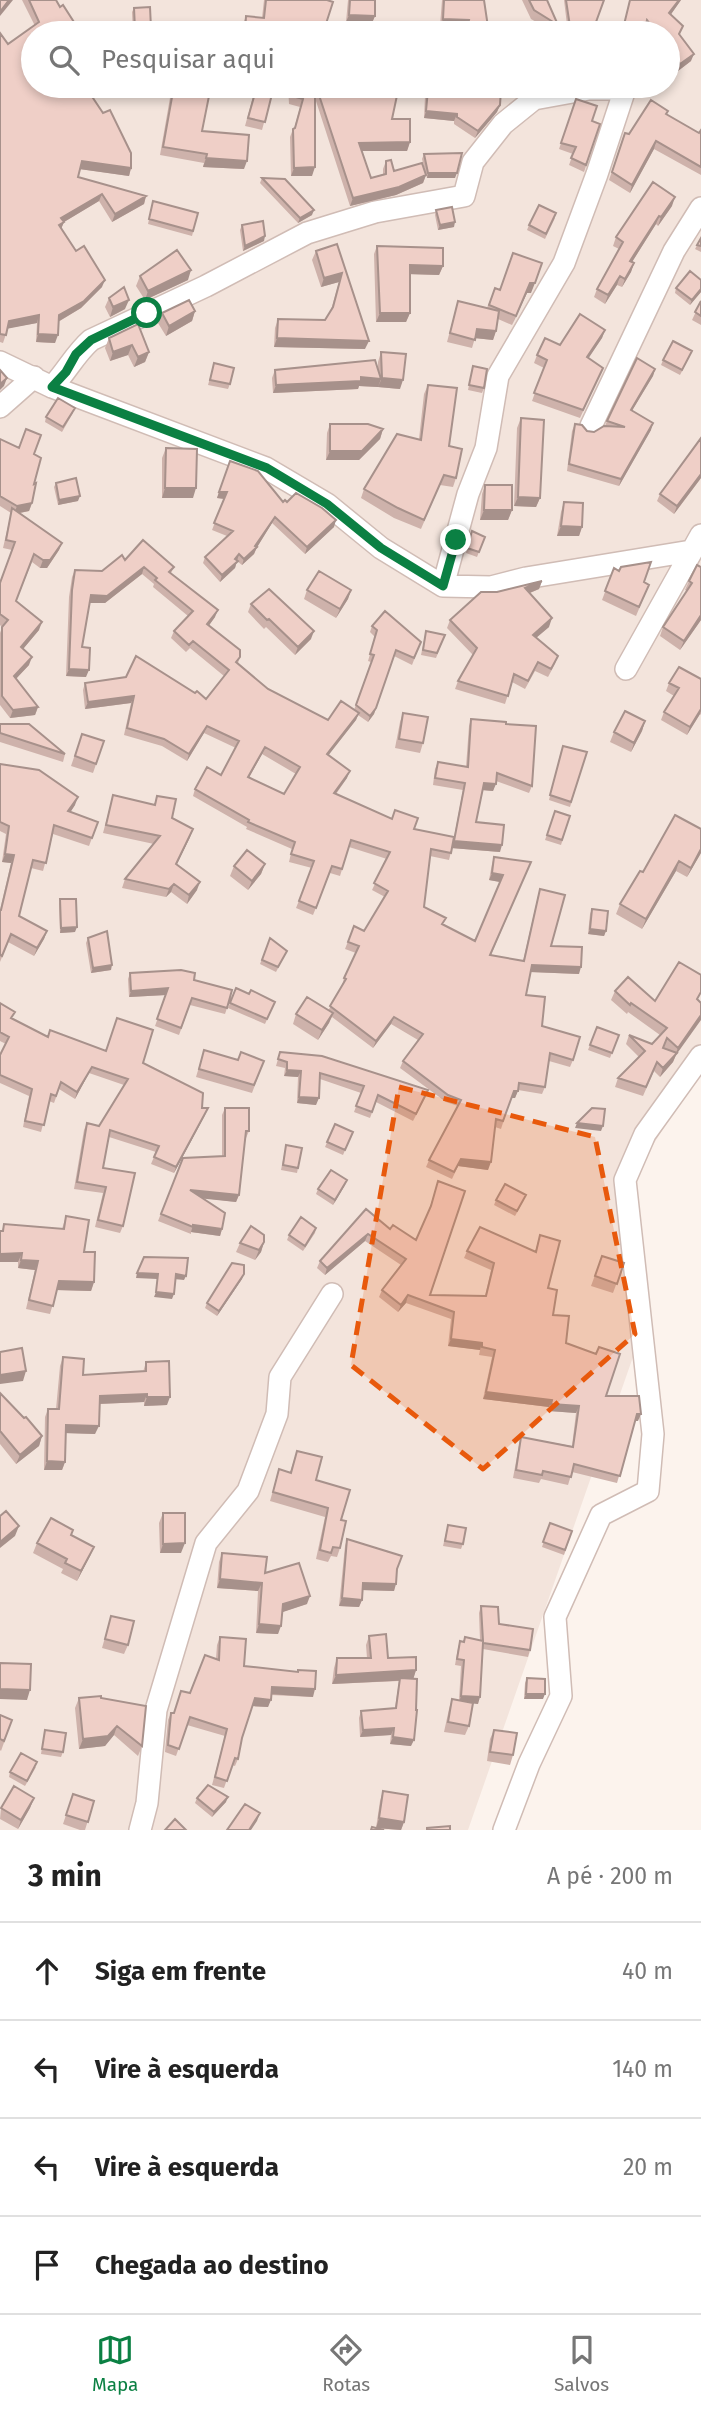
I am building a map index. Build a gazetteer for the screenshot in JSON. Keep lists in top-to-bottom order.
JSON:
{
  "page": {
    "search": "Pesquisar aqui",
    "heading": ["3 min", "A pé · 200 m"],
    "list": [
      ["Siga em frente", "40 m"],
      ["Vire à esquerda", "140 m"],
      ["Vire à esquerda", "20 m"],
      "Chegada ao destino"
    ],
    "nav": ["Mapa", "Rotas", "Salvos"]
  }
}
